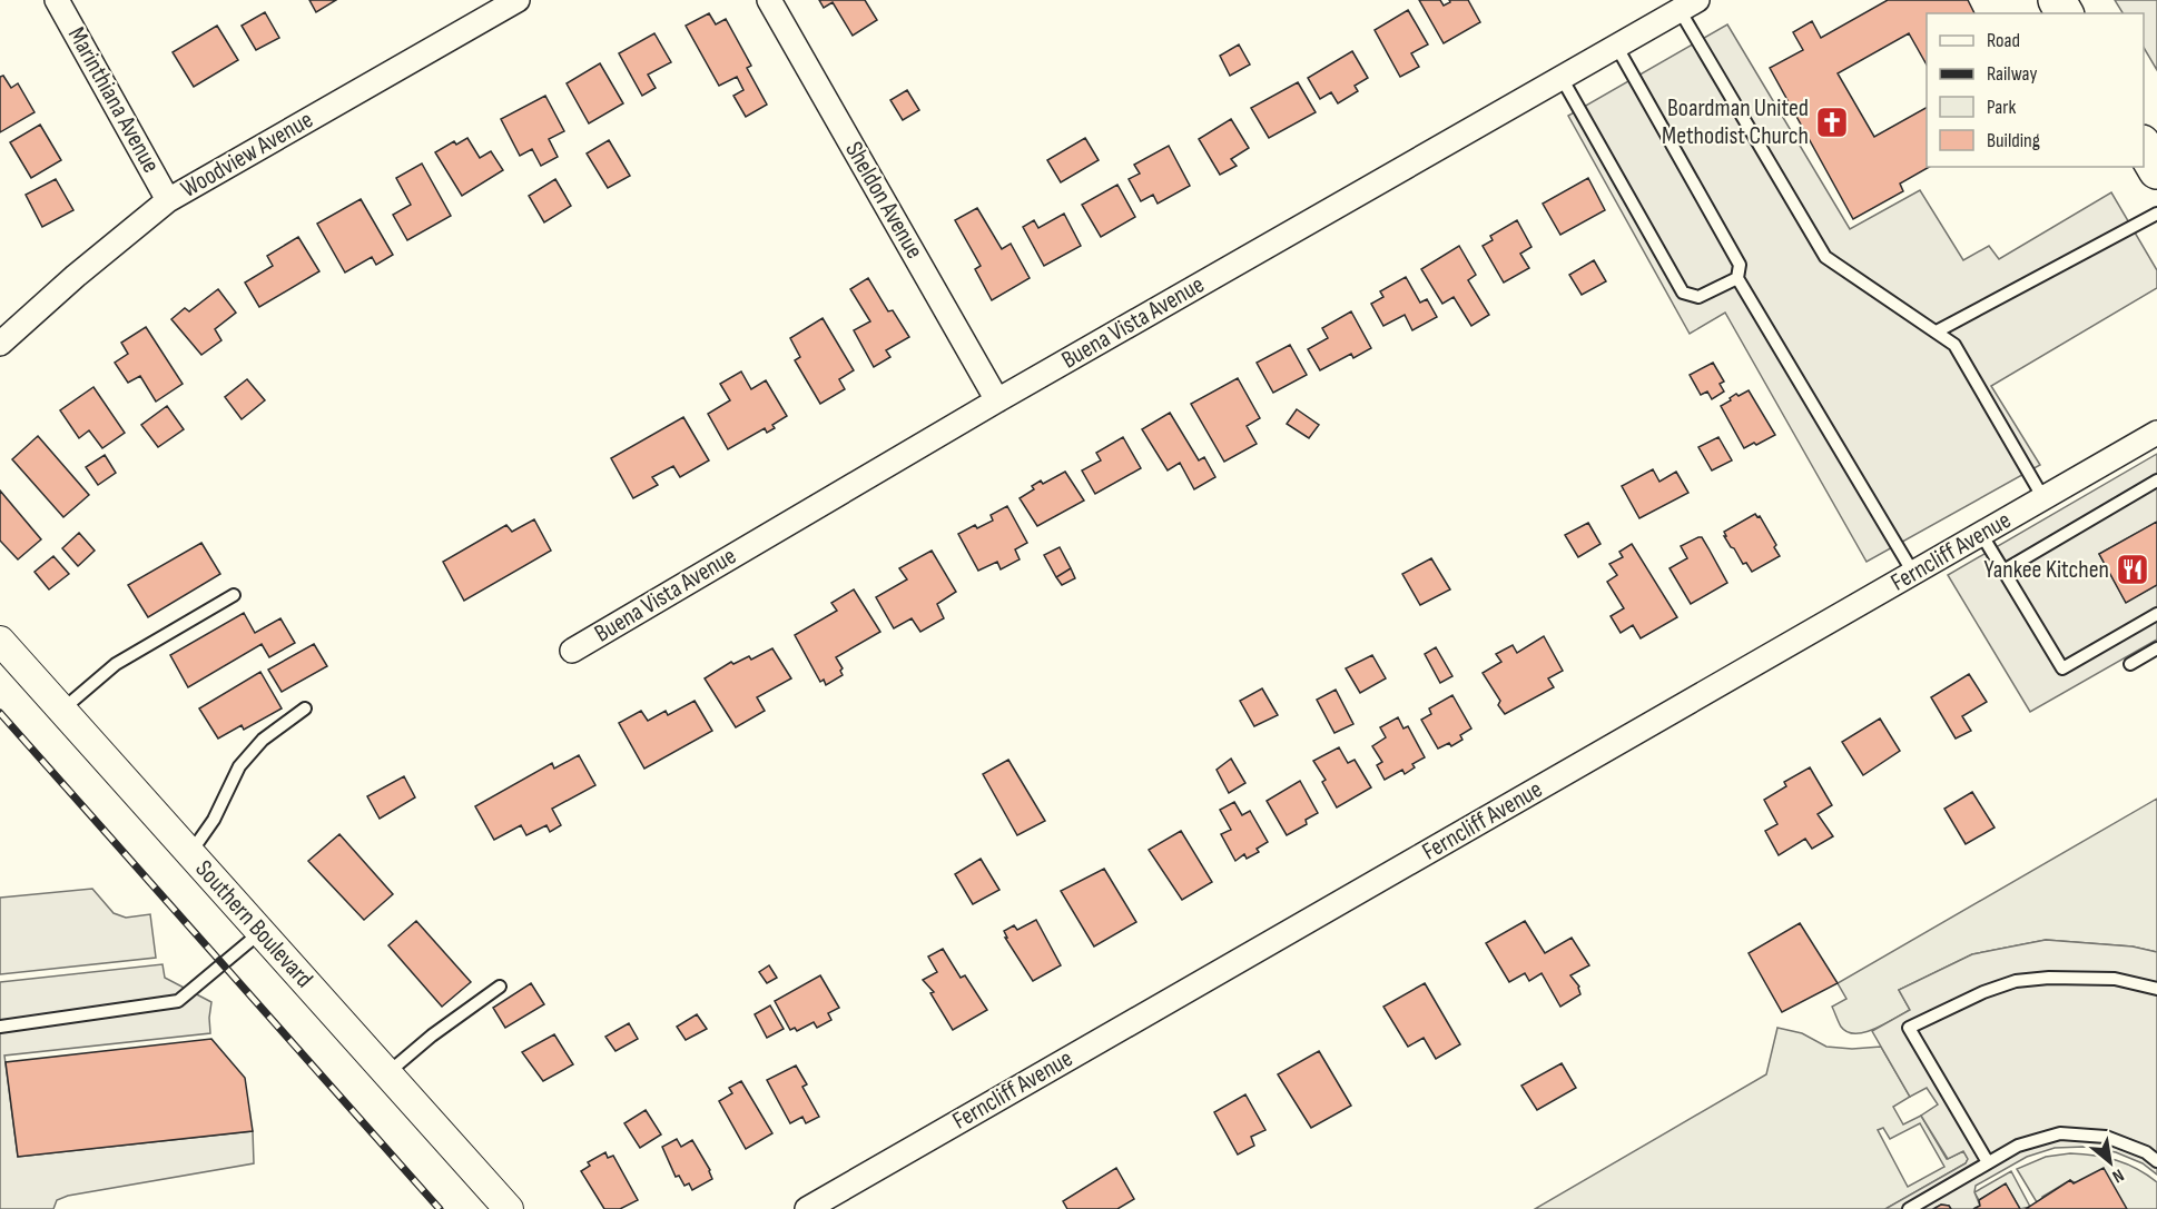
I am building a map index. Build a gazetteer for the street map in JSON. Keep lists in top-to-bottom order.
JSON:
{
  "streets": {
    "street": [
      "Marinthiana Avenue",
      "Woodview Avenue",
      "Sheldon Avenue",
      "Buena Vista Avenue",
      "Ferncliff Avenue",
      "Southern Boulevard"
    ]
  },
  "crossings": [
    ["Marinthiana Avenue", "Woodview Avenue"],
    ["Sheldon Avenue", "Buena Vista Avenue"]
  ],
  "places": {
    "church": ["Boardman United Methodist Church"],
    "restaurant": ["Yankee Kitchen"]
  },
  "legend": [
    "Road",
    "Railway",
    "Park",
    "Building"
  ],
  "north": "bottom right"
}
